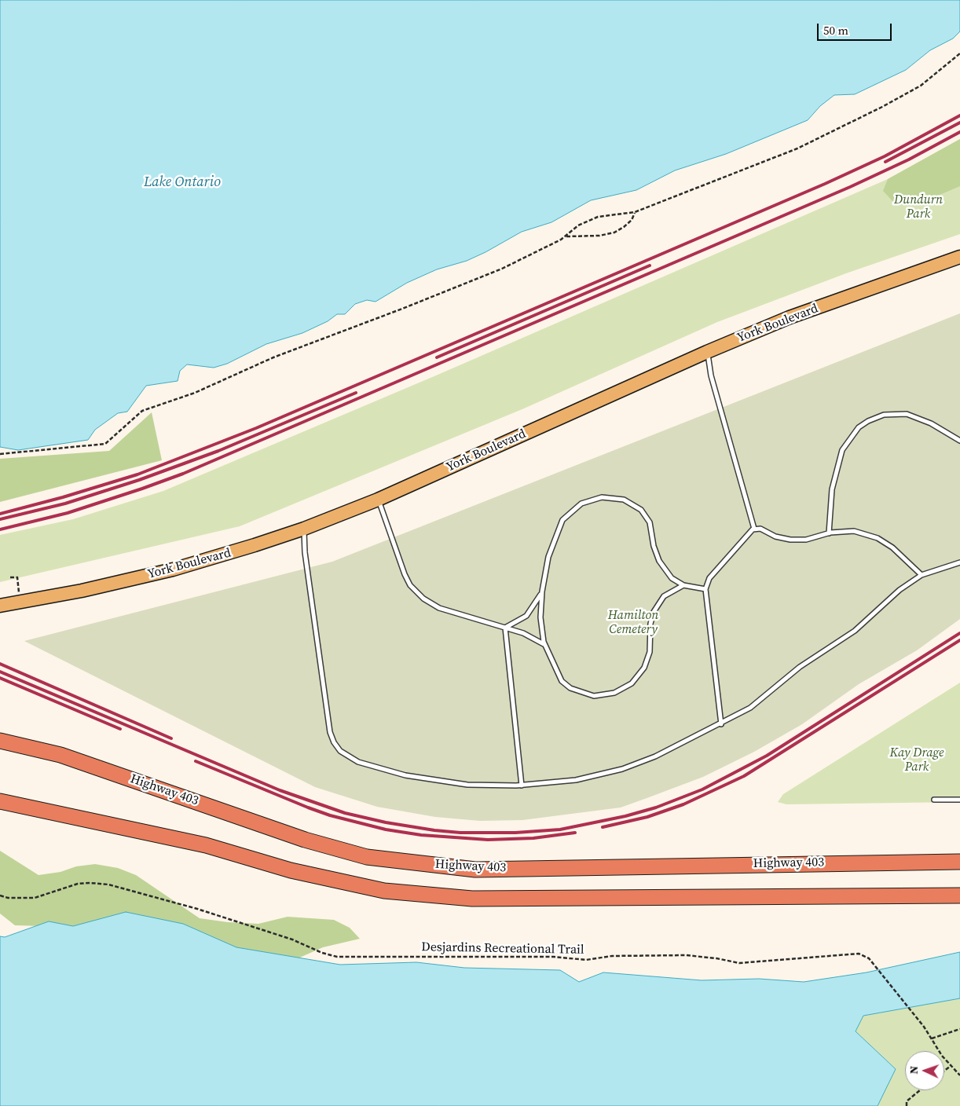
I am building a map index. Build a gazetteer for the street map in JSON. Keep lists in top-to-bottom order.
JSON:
{
  "streets": {
    "highway": ["Highway 403"],
    "main road": ["York Boulevard"],
    "path": ["Desjardins Recreational Trail"]
  },
  "water": ["Lake Ontario"],
  "parks": ["Dundurn Park", "Hamilton Cemetery", "Kay Drage Park"],
  "scale_bar": "50 m",
  "north": "left"
}
